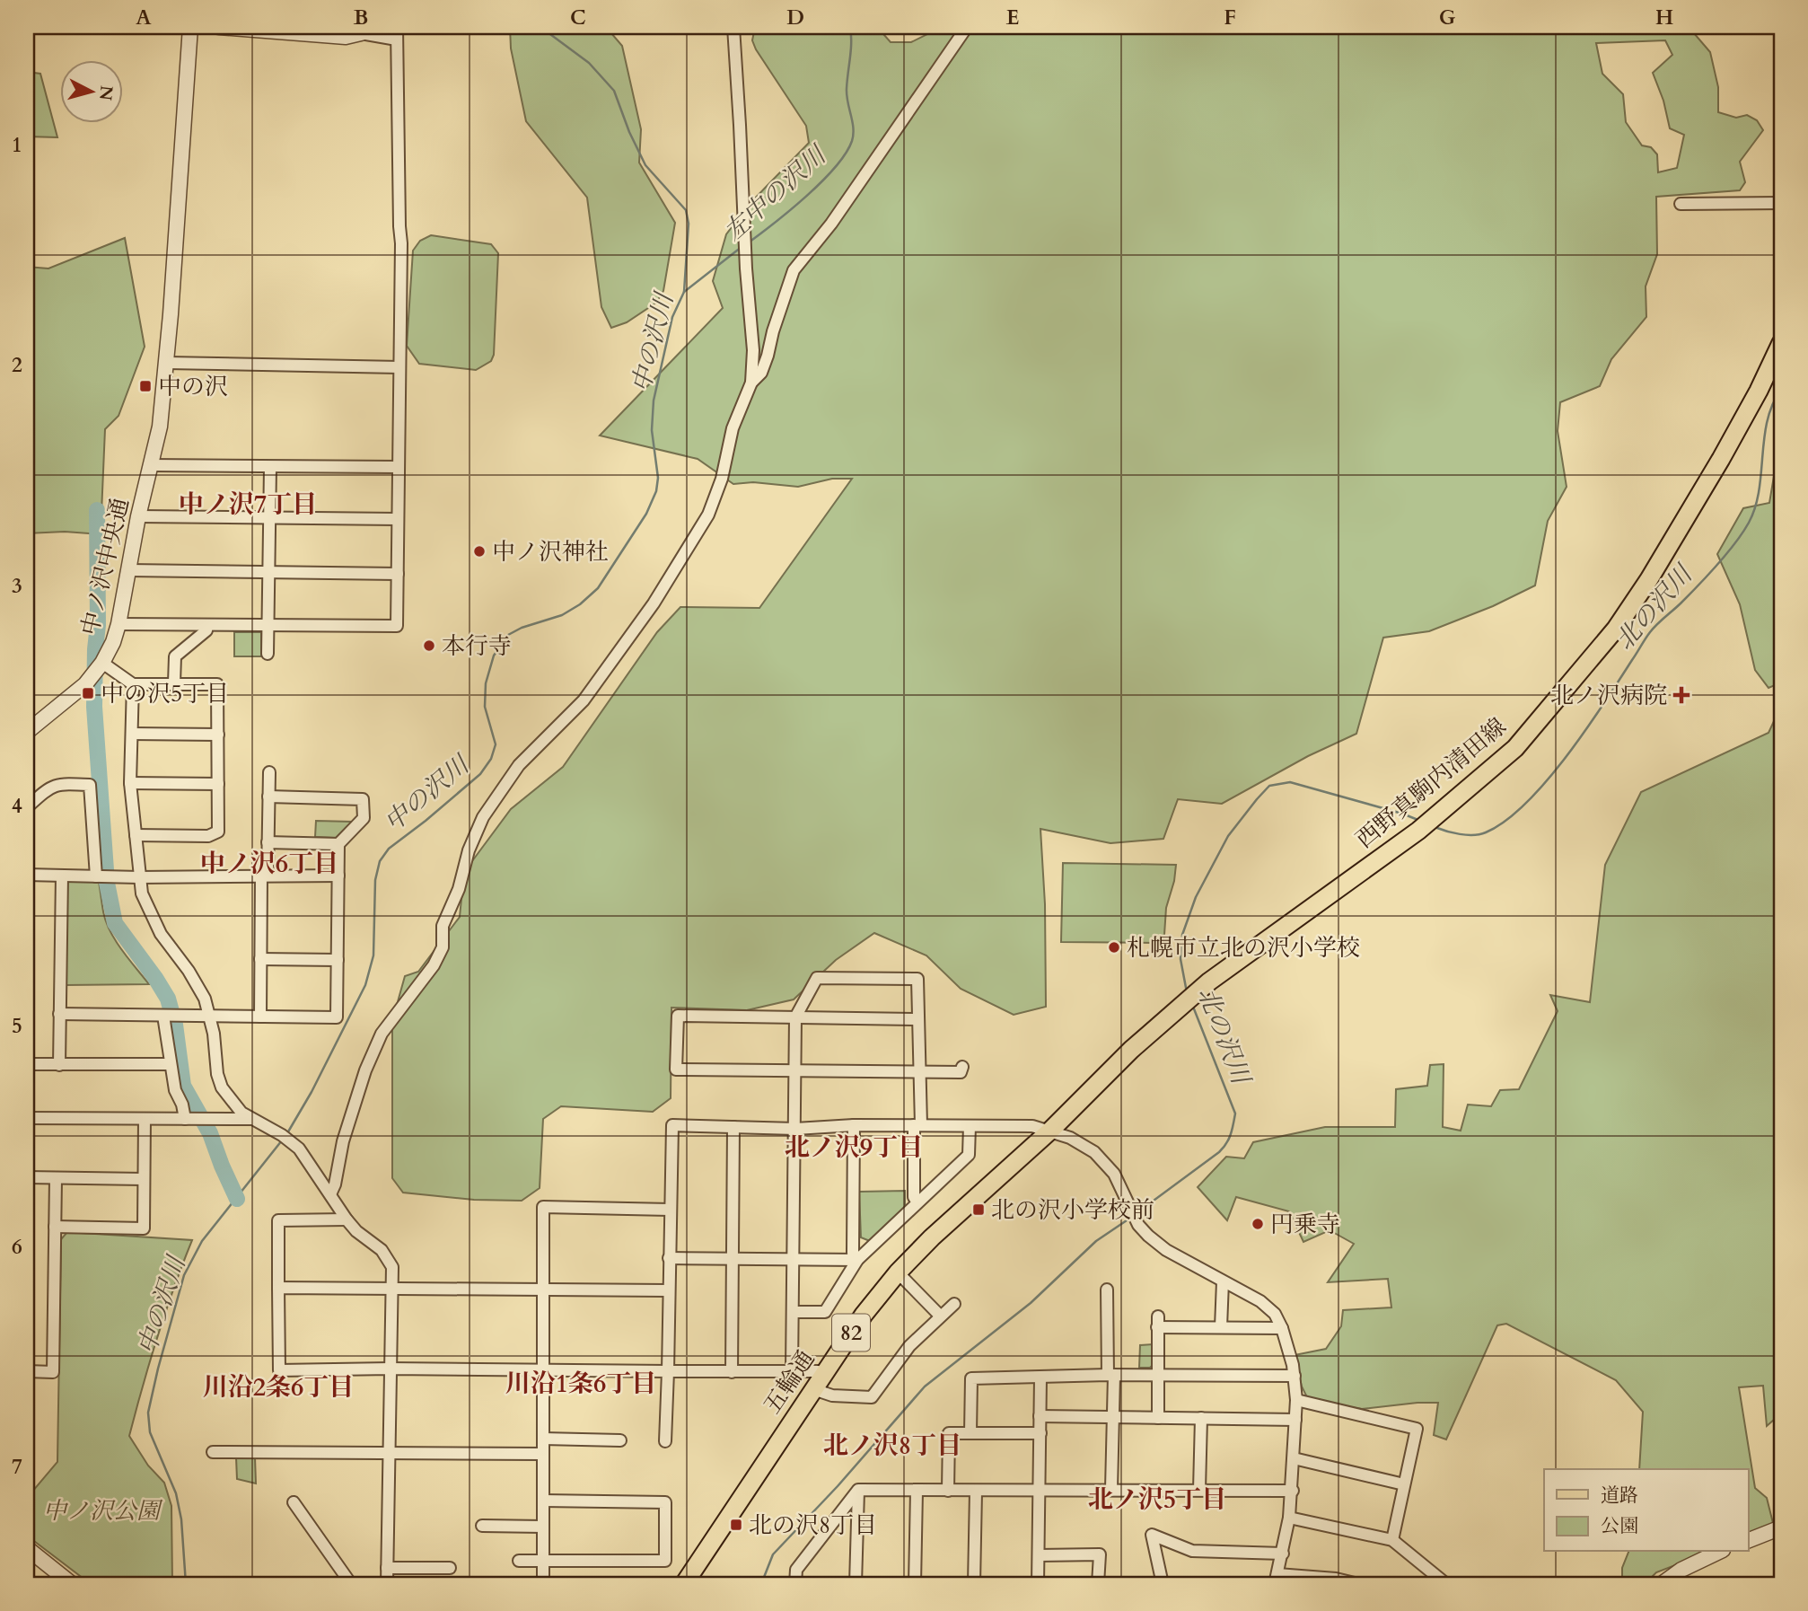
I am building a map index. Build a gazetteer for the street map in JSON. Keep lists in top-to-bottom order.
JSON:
{
  "streets": {
    "main road": ["西野真駒内清田線", "82", "五輪通"],
    "street": ["中ノ沢中央通"]
  },
  "crossings": [
    ["西野真駒内清田線", "五輪通"]
  ],
  "districts": [
    "中ノ沢7丁目",
    "中ノ沢6丁目",
    "北ノ沢9丁目",
    "川沿1条6丁目",
    "川沿2条6丁目",
    "北ノ沢8丁目",
    "北ノ沢5丁目"
  ],
  "water": ["左中の沢川", "中の沢川", "北の沢川"],
  "parks": ["中ノ沢公園"],
  "places": {
    "transit": [
      "中の沢",
      "中の沢5丁目",
      "北の沢小学校前",
      "北の沢8丁目"
    ],
    "other": [
      "中ノ沢神社",
      "本行寺",
      "札幌市立北の沢小学校",
      "円乗寺"
    ],
    "health": ["北ノ沢病院"]
  },
  "legend": ["道路", "公園"],
  "north": "right",
  "grid": {
    "columns": [
      "A",
      "B",
      "C",
      "D",
      "E",
      "F",
      "G",
      "H"
    ],
    "rows": [
      "1",
      "2",
      "3",
      "4",
      "5",
      "6",
      "7"
    ]
  }
}
